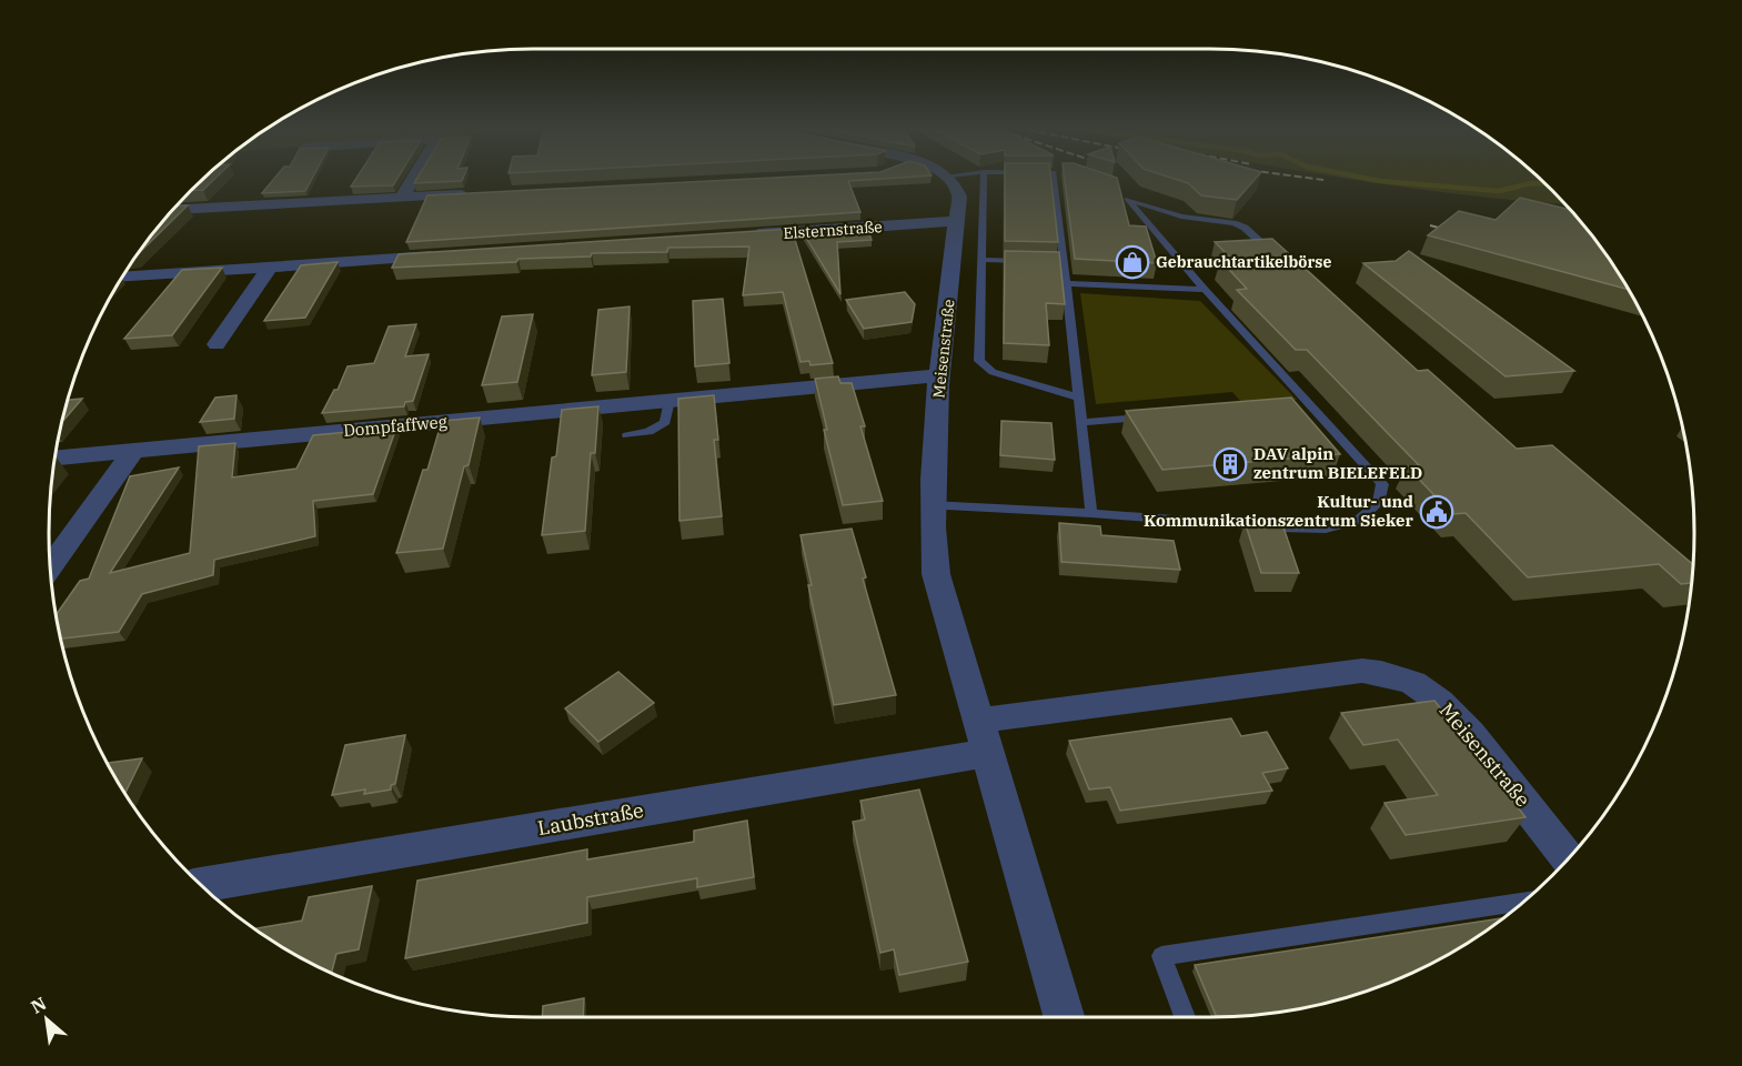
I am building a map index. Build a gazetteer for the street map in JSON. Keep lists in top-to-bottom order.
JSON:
{
  "streets": {
    "street": [
      "Elsternstraße",
      "Meisenstraße",
      "Dompfaffweg",
      "Laubstraße"
    ]
  },
  "crossings": [
    ["Elsternstraße", "Meisenstraße"],
    ["Meisenstraße", "Dompfaffweg"],
    ["Meisenstraße", "Laubstraße"]
  ],
  "places": {
    "shop": ["Gebrauchtartikelbörse"],
    "building": ["DAV alpin zentrum BIELEFELD"],
    "public building": ["Kultur- und Kommunikationszentrum Sieker"]
  },
  "north": "top left"
}
